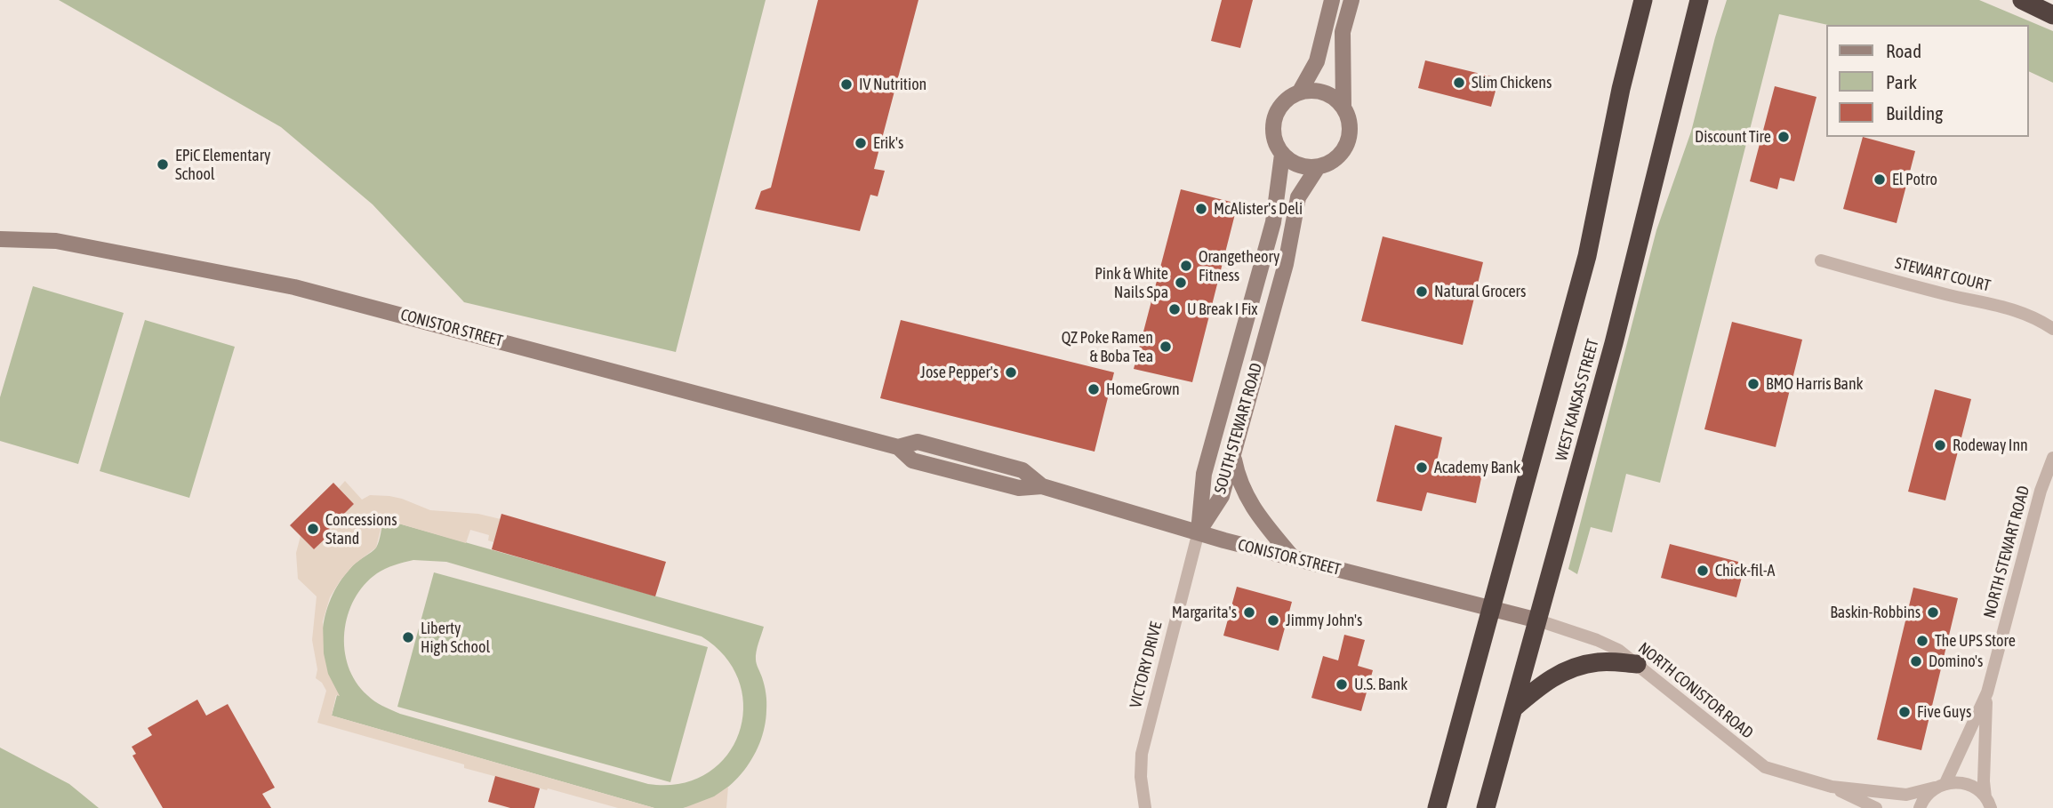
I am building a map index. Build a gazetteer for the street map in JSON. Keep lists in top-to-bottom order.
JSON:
{
  "streets": {
    "highway": ["WEST KANSAS STREET"],
    "main road": ["CONISTOR STREET", "SOUTH STEWART ROAD"],
    "street": [
      "STEWART COURT",
      "NORTH STEWART ROAD",
      "VICTORY DRIVE",
      "NORTH CONISTOR ROAD"
    ]
  },
  "crossings": [
    ["CONISTOR STREET", "WEST KANSAS STREET"],
    ["CONISTOR STREET", "SOUTH STEWART ROAD"],
    ["CONISTOR STREET", "VICTORY DRIVE"],
    ["CONISTOR STREET", "NORTH CONISTOR ROAD"],
    ["WEST KANSAS STREET", "NORTH CONISTOR ROAD"],
    ["SOUTH STEWART ROAD", "VICTORY DRIVE"],
    ["NORTH STEWART ROAD", "NORTH CONISTOR ROAD"]
  ],
  "places": [
    "Slim Chickens",
    "IV Nutrition",
    "Discount Tire",
    "Erik's",
    "EPiC Elementary School",
    "El Potro",
    "McAlister's Deli",
    "Orangetheory Fitness",
    "Pink & White Nails Spa",
    "Natural Grocers",
    "U Break I Fix",
    "QZ Poke Ramen & Boba Tea",
    "Jose Pepper's",
    "BMO Harris Bank",
    "HomeGrown",
    "Rodeway Inn",
    "Academy Bank",
    "Concessions Stand",
    "Chick-fil-A",
    "Margarita's",
    "Baskin-Robbins",
    "Jimmy John's",
    "Liberty High School",
    "The UPS Store",
    "Domino's",
    "U.S. Bank",
    "Five Guys"
  ],
  "legend": ["Road", "Park", "Building"]
}
